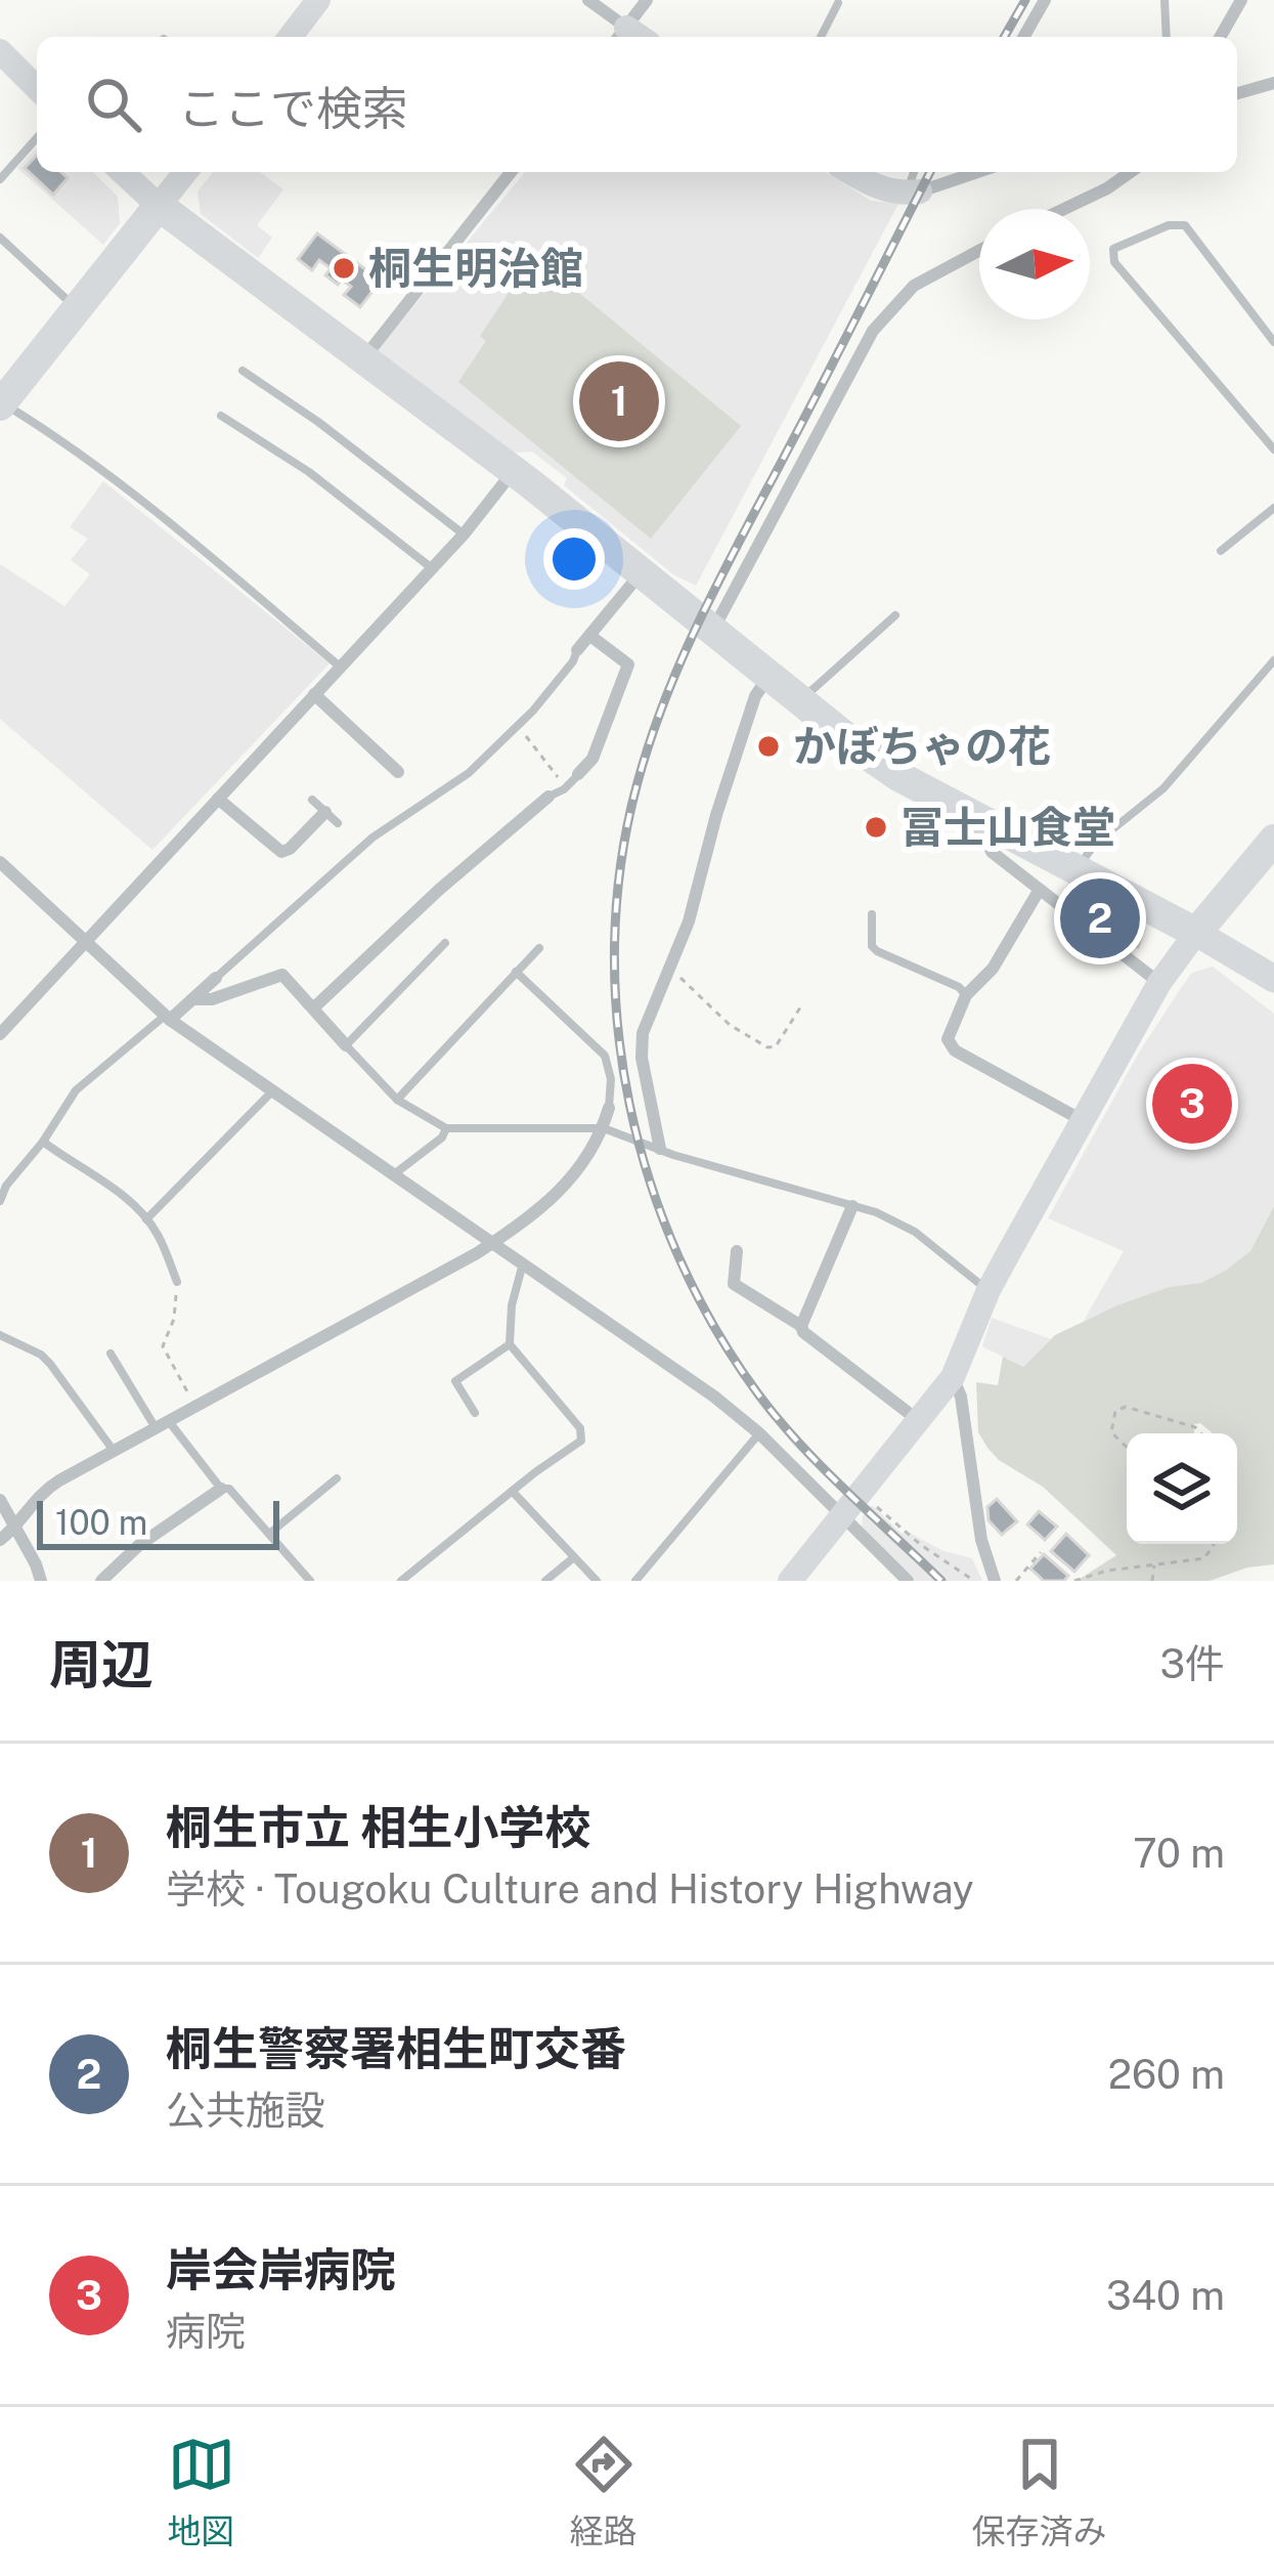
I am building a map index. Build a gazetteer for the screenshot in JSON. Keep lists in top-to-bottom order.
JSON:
{
  "places": ["桐生明治館", "かぼちゃの花", "冨士山食堂"],
  "scale_bar": "100 m",
  "north": "right",
  "page": {
    "search": "ここで検索",
    "pins": ["1", "2", "3"],
    "scale": "100 m",
    "heading": ["周辺", "3件"],
    "list": [
      {
        "mark": "1",
        "name": "桐生市立 相生小学校",
        "note": "学校 · Tougoku Culture and History Highway",
        "value": "70 m"
      },
      {
        "mark": "2",
        "name": "桐生警察署相生町交番",
        "note": "公共施設",
        "value": "260 m"
      },
      {
        "mark": "3",
        "name": "岸会岸病院",
        "note": "病院",
        "value": "340 m"
      }
    ],
    "nav": ["地図", "経路", "保存済み"]
  }
}
